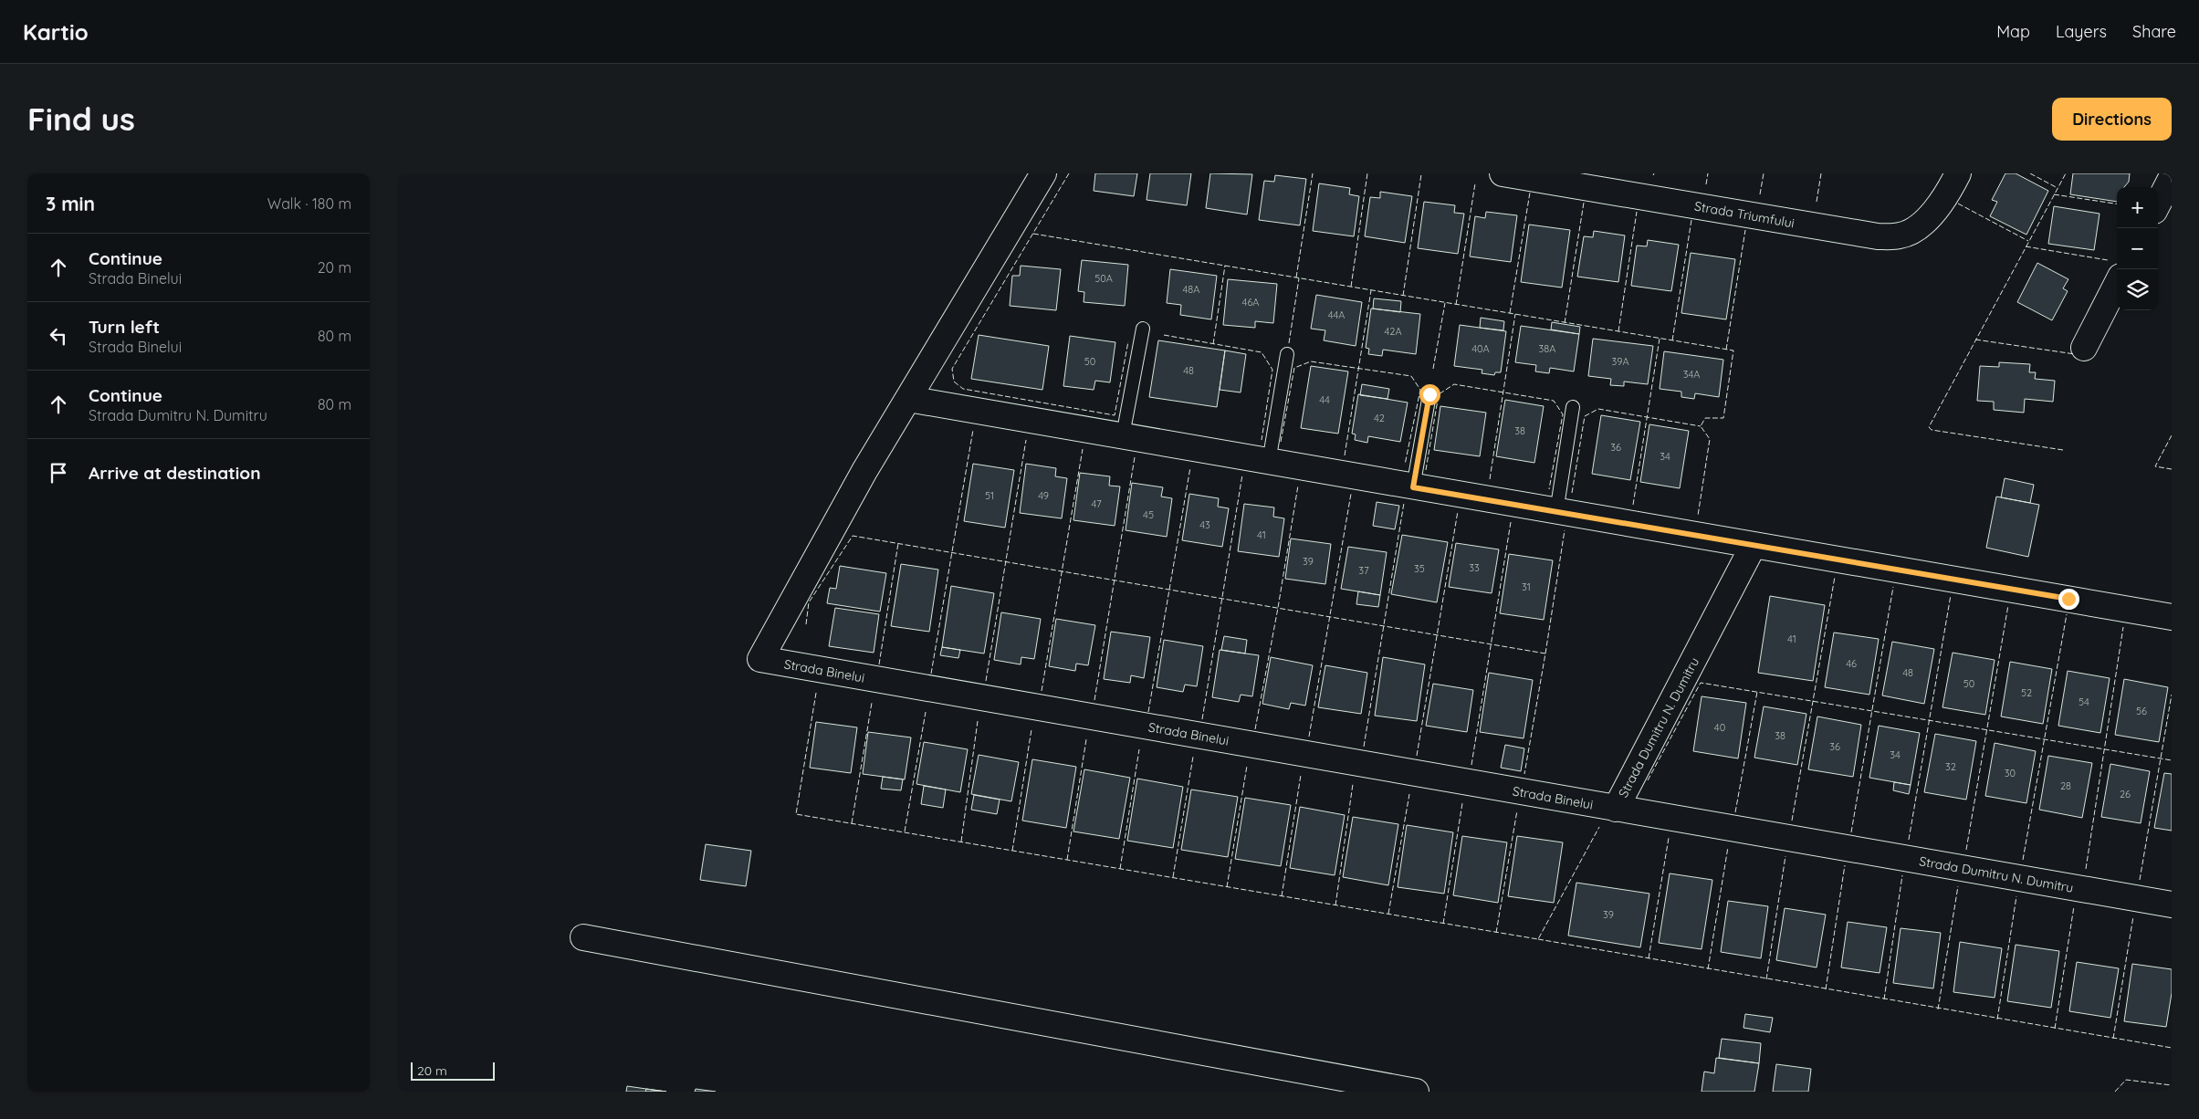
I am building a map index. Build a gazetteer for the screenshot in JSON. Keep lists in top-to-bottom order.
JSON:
{
  "streets": {
    "street": ["Strada Triumfului", "Strada Binelui", "Strada Dumitru N. Dumitru"]
  },
  "crossings": [
    ["Strada Binelui", "Strada Dumitru N. Dumitru"]
  ],
  "house_numbers": [
    "50A",
    "48A",
    "46A",
    "44A",
    "42A",
    "40A",
    "38A",
    "50",
    "39A",
    "48",
    "34A",
    "44",
    "42",
    "38",
    "36",
    "34",
    "51",
    "49",
    "47",
    "45",
    "43",
    "41",
    "39",
    "33",
    "35",
    "37",
    "31",
    "41",
    "46",
    "48",
    "50",
    "52",
    "54",
    "56",
    "40",
    "38",
    "36",
    "34",
    "32",
    "30",
    "28",
    "26",
    "39"
  ],
  "scale_bar": "20 m",
  "page": {
    "header": "Kartio",
    "nav": ["Map", "Layers", "Share"],
    "buttons": "Directions",
    "title": "Find us",
    "heading": ["3 min", "Walk · 180 m"],
    "map_buttons": ["+", "−"],
    "list": [
      ["Continue", "Strada Binelui", "20 m"],
      ["Turn left", "Strada Binelui", "80 m"],
      ["Continue", "Strada Dumitru N. Dumitru", "80 m"],
      "Arrive at destination"
    ],
    "scale": "20 m"
  }
}
